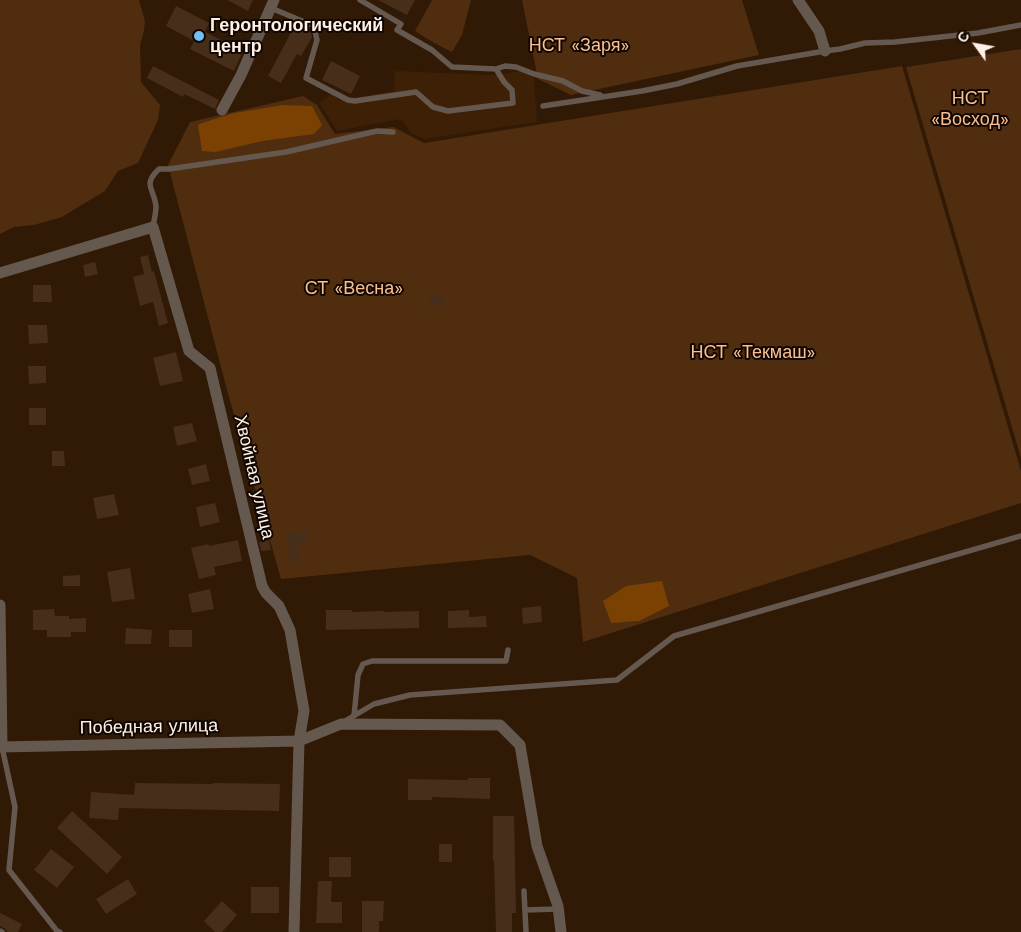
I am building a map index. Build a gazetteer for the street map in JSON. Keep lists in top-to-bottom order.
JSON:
{
  "streets": {
    "street": ["Хвойная улица", "Победная улица"]
  },
  "crossings": [
    ["Хвойная улица", "Победная улица"]
  ],
  "parks": [
    "НСТ «Заря»",
    "НСТ «Восход»",
    "СТ «Весна»",
    "НСТ «Текмаш»"
  ],
  "places": ["Геронтологический центр"],
  "north": "top left"
}
